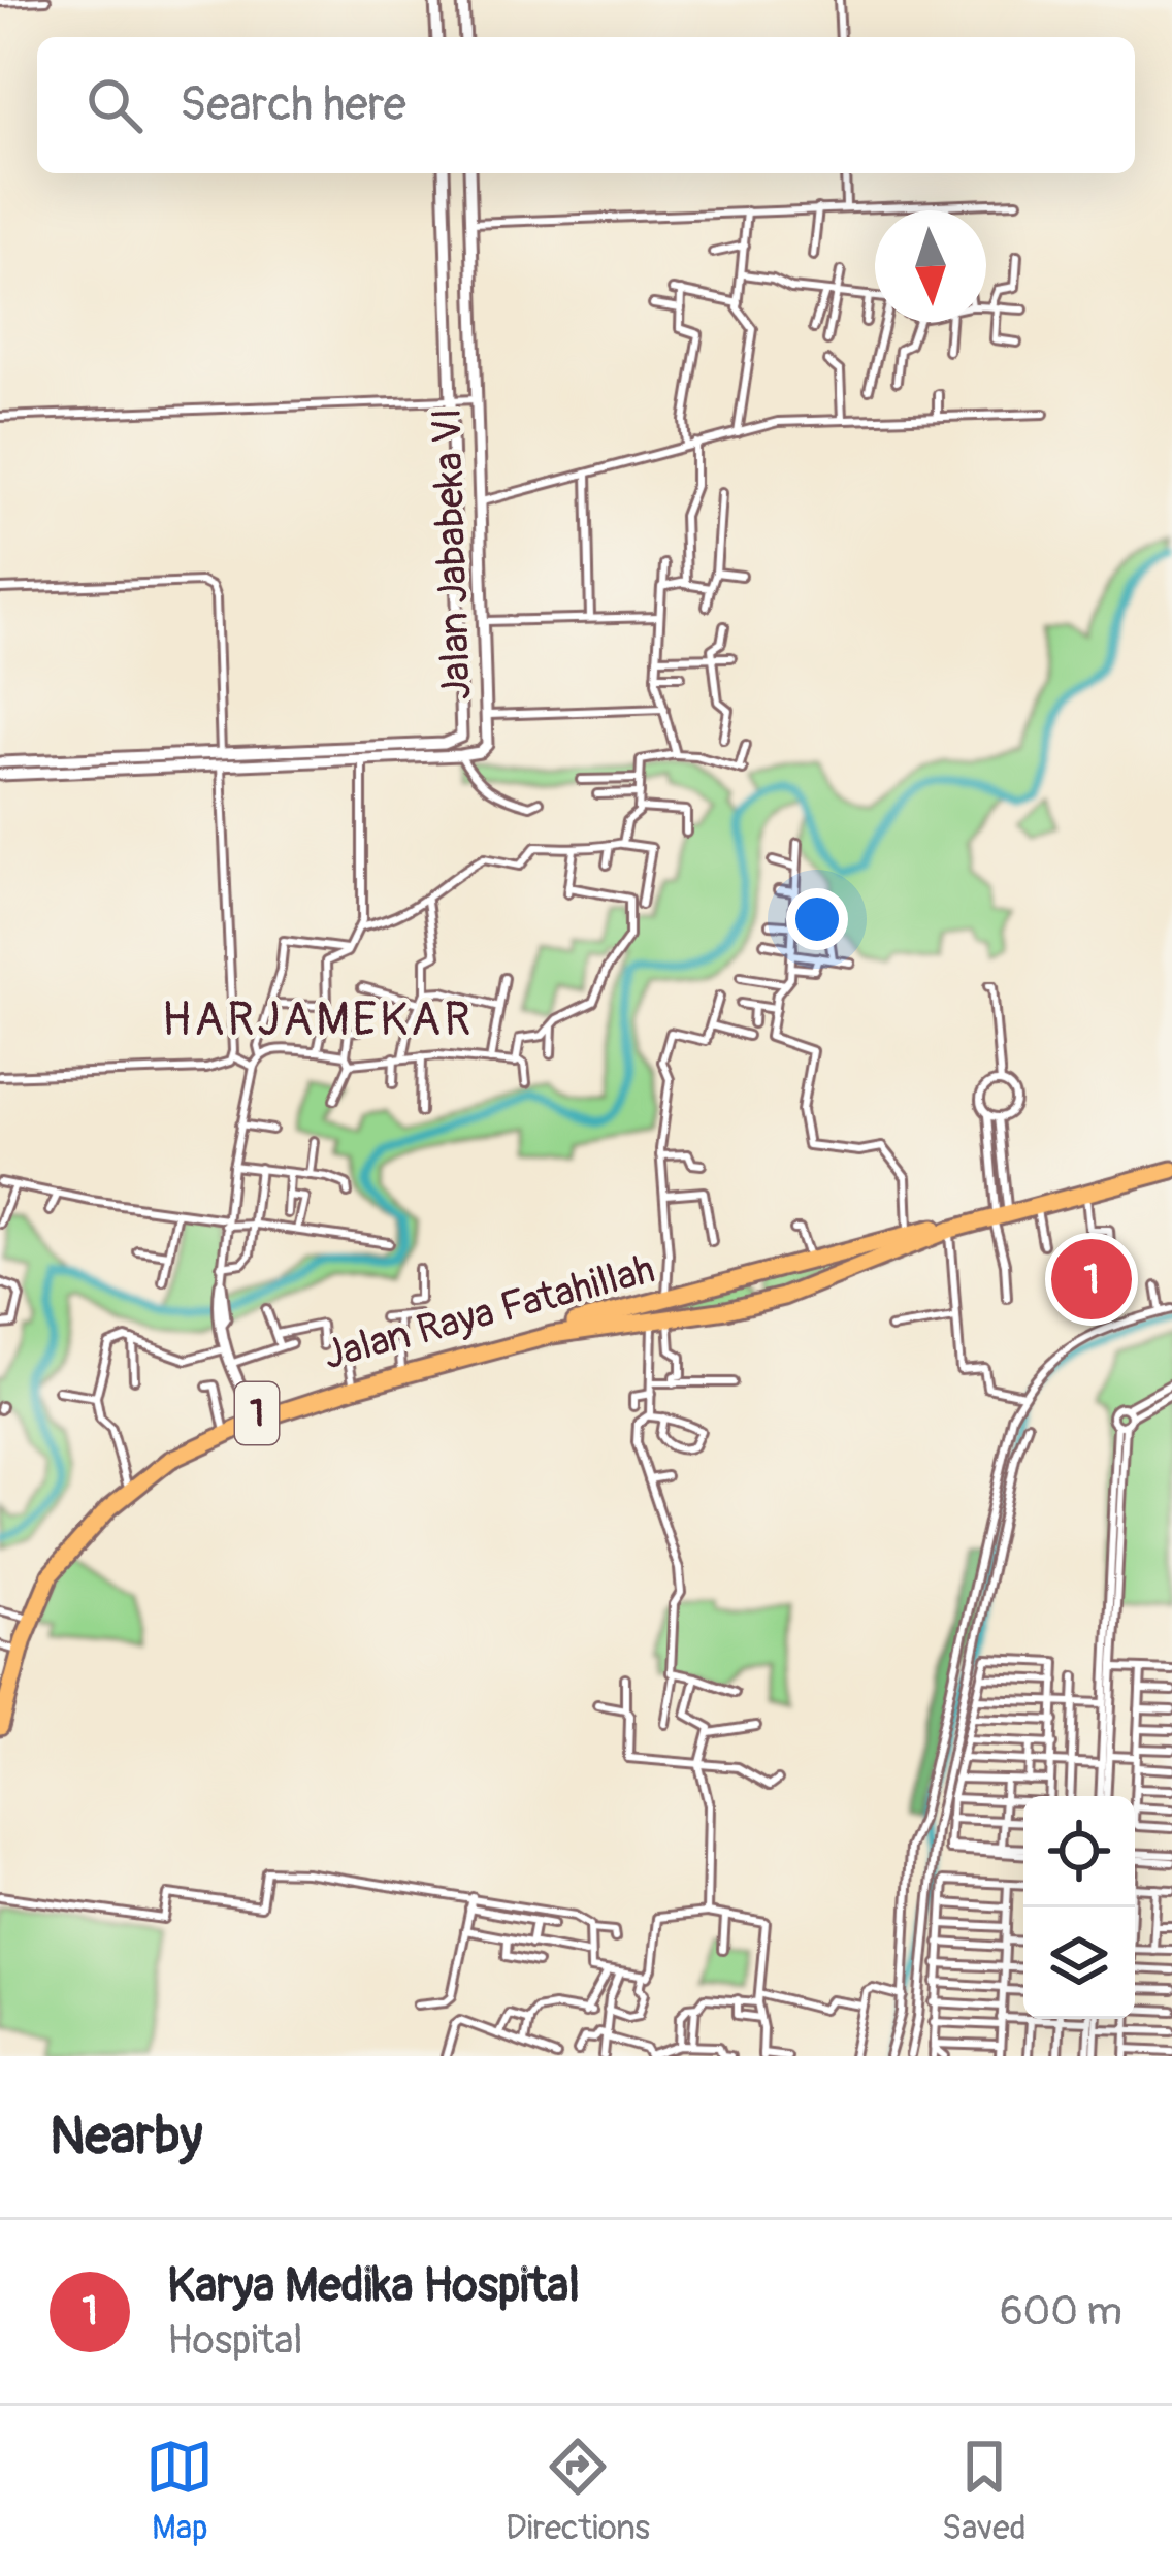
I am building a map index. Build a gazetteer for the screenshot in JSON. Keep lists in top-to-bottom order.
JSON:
{
  "streets": {
    "highway": ["Jalan Raya Fatahillah", "1"],
    "street": ["Jalan Jababeka VI"]
  },
  "crossings": [
    ["Jalan Raya Fatahillah", "1"]
  ],
  "districts": ["HARJAMEKAR"],
  "north": "bottom",
  "page": {
    "search": "Search here",
    "pins": "1",
    "heading": "Nearby",
    "list": [
      {
        "mark": "1",
        "name": "Karya Medika Hospital",
        "note": "Hospital",
        "value": "600 m"
      }
    ],
    "nav": ["Map", "Directions", "Saved"]
  }
}
